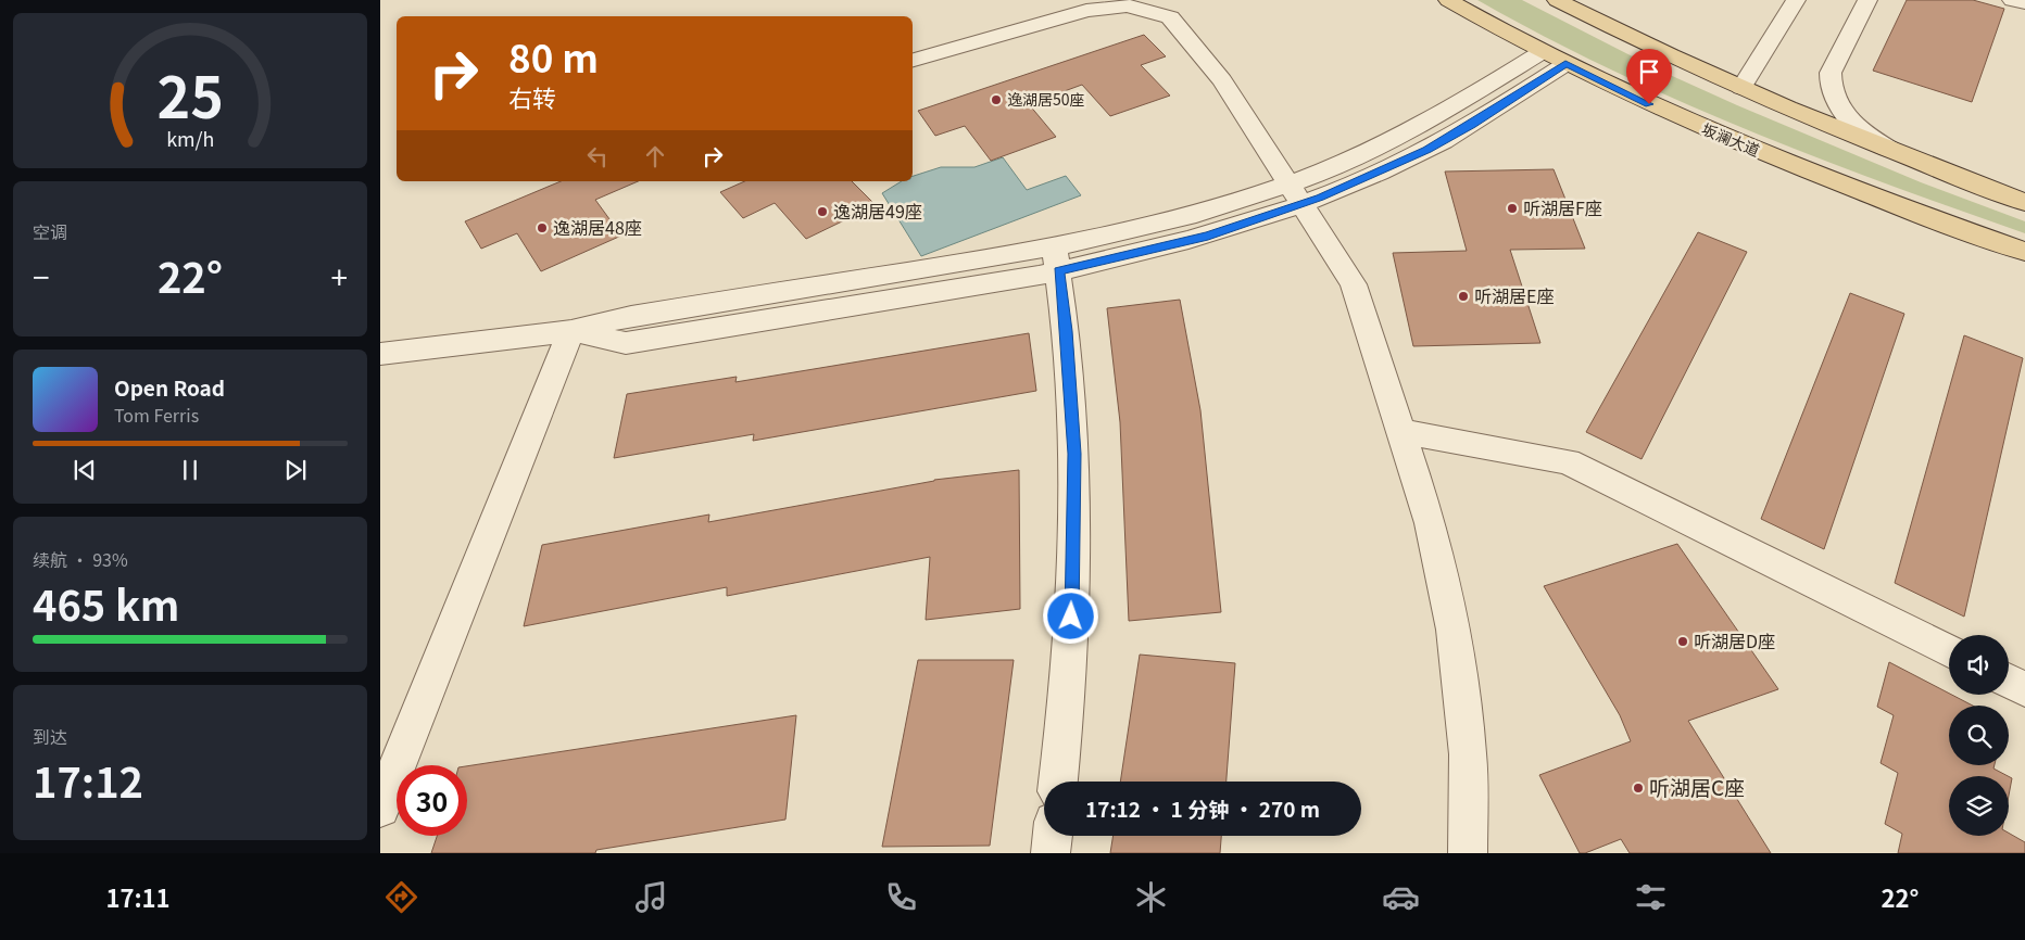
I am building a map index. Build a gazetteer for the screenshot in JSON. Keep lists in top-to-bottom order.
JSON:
{
  "streets": {
    "main road": ["坂澜大道"]
  },
  "places": [
    "逸湖居50座",
    "听湖居F座",
    "逸湖居49座",
    "逸湖居48座",
    "听湖居E座",
    "听湖居D座",
    "听湖居C座"
  ],
  "page": {
    "turn": ["80 m", "右转"],
    "tile": [
      "空调",
      ["续航 · 93%", "465 km"],
      ["到达", "17:12"]
    ],
    "heat": ["−", "22°", "+"],
    "song": ["Open Road", "Tom Ferris"],
    "limit": "30",
    "trip": "17:12 · 1 分钟 · 270 m",
    "tabs": ["17:11", "22°"],
    "gauge": ["25", "km/h"]
  }
}
